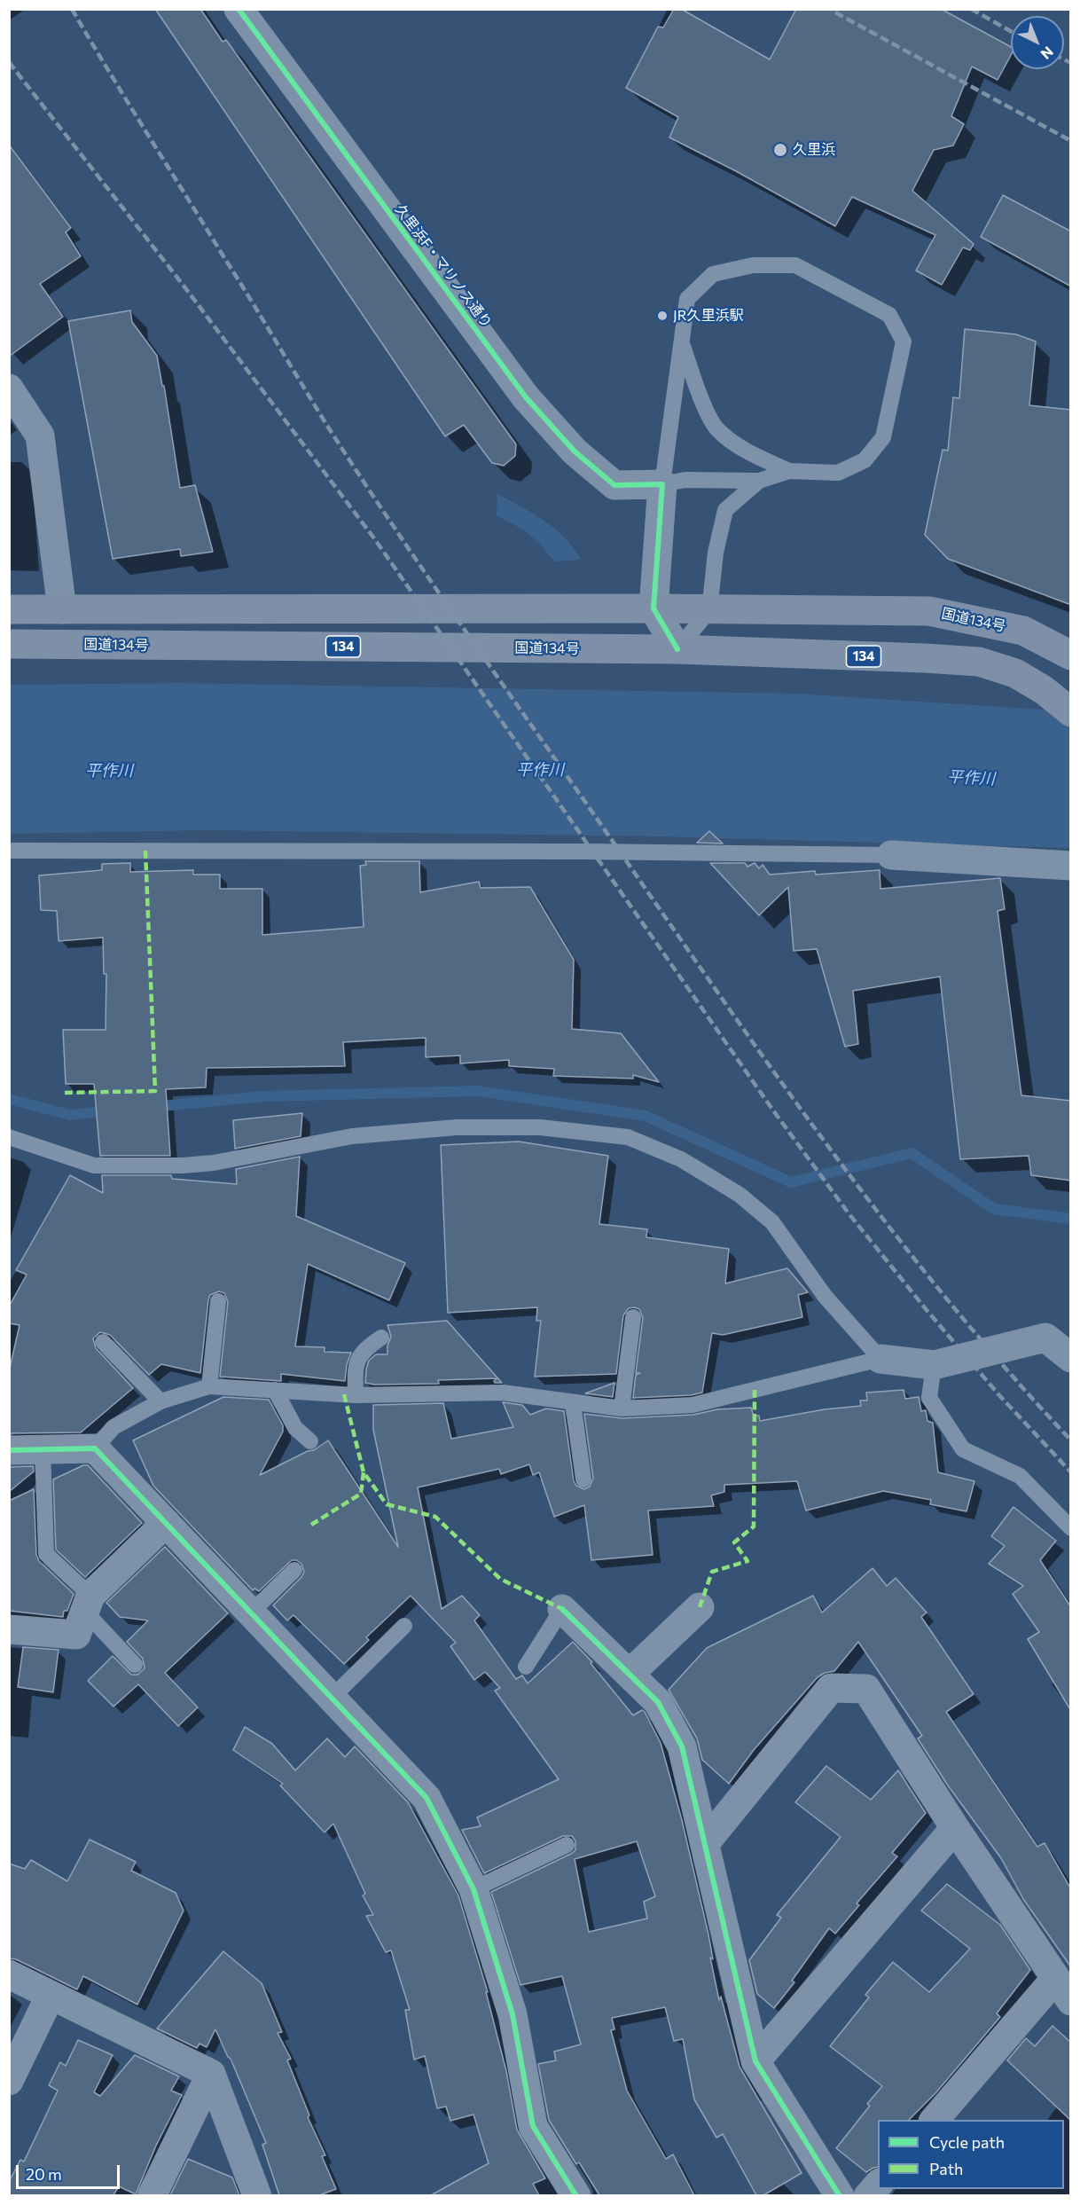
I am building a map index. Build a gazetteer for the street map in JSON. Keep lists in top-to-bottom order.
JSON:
{
  "streets": {
    "highway": ["国道134号", "134"],
    "street": ["久里浜F・マリノス通り"]
  },
  "water": ["平作川"],
  "places": ["久里浜", "JR久里浜駅"],
  "legend": ["Cycle path", "Path"],
  "scale_bar": "20 m",
  "north": "bottom right"
}
